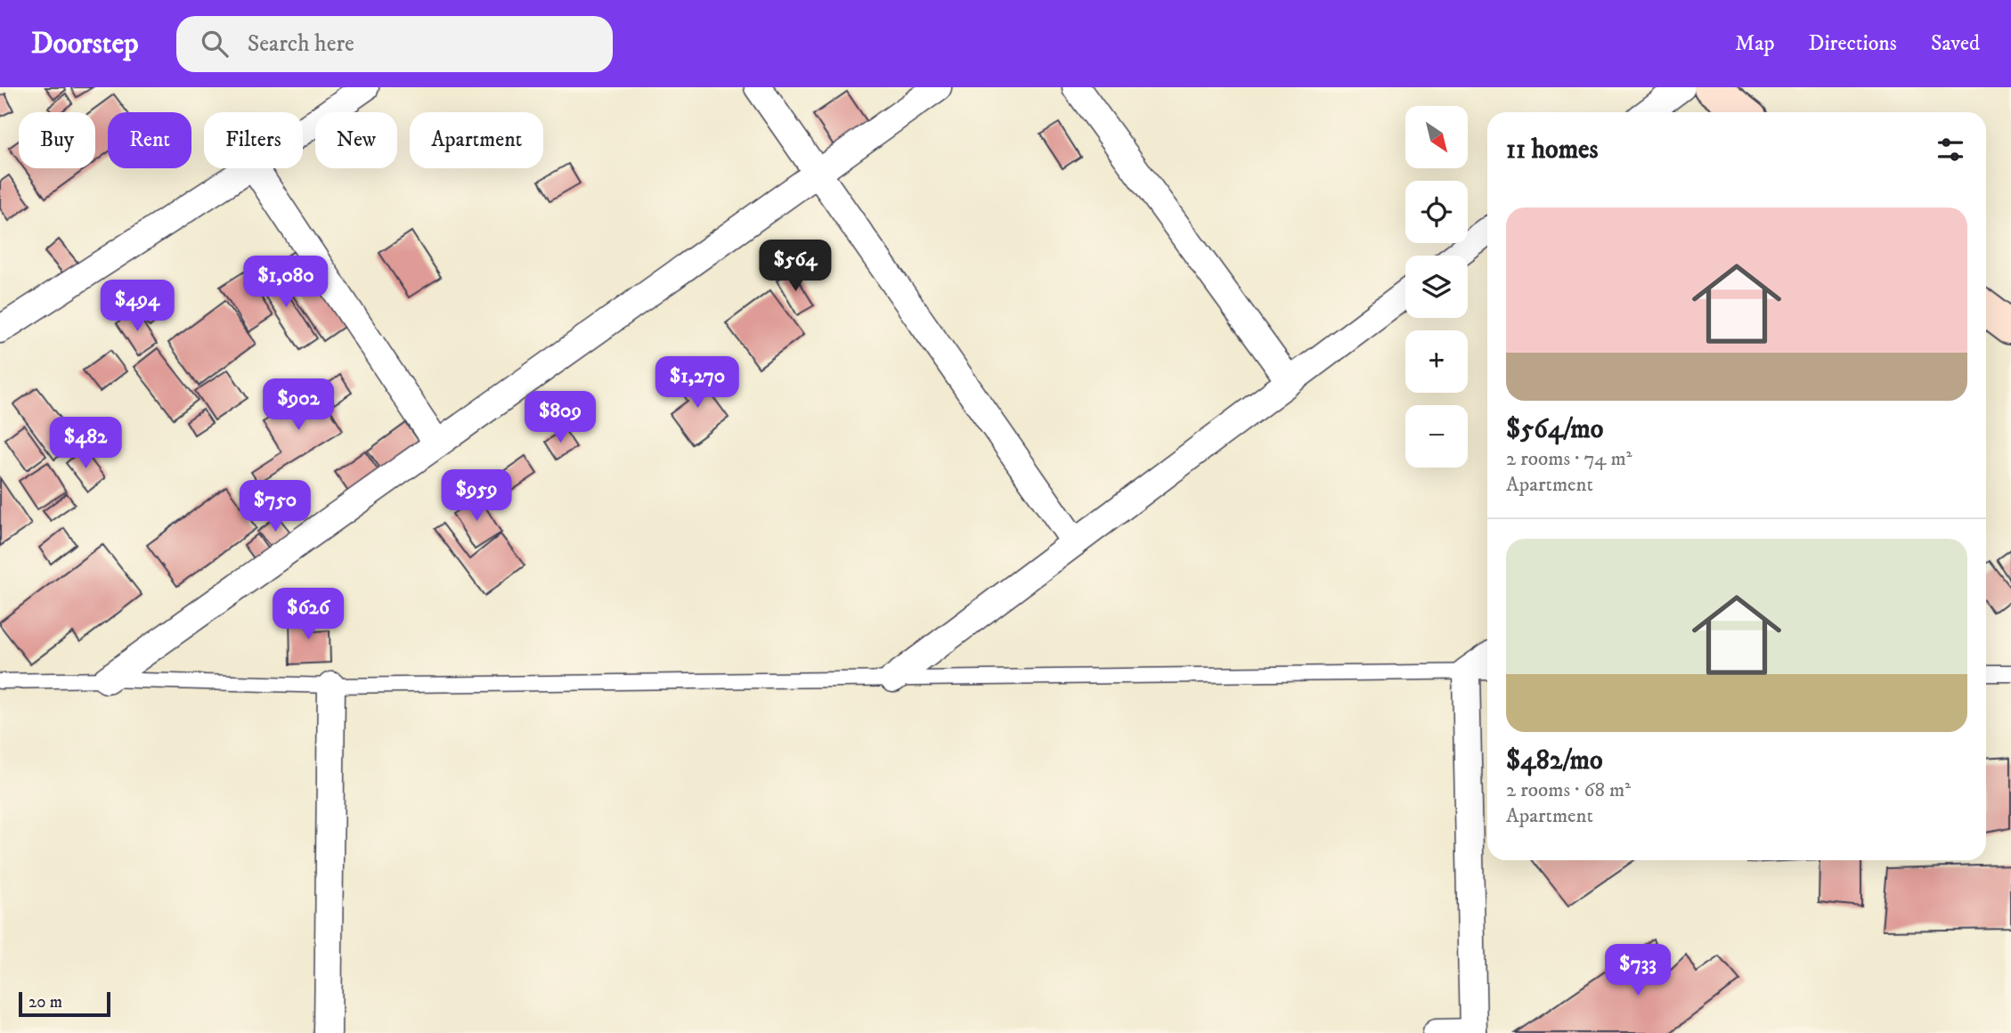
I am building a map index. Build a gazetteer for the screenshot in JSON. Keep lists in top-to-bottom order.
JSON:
{
  "scale_bar": "20 m",
  "north": "bottom right",
  "page": {
    "header": "Doorstep",
    "search": "Search here",
    "nav": ["Map", "Directions", "Saved"],
    "map_buttons": ["+", "−"],
    "chip": [
      "Buy",
      "Rent",
      "Filters",
      "New",
      "Apartment"
    ],
    "heading": "11 homes",
    "list": [
      {
        "name": "$564/mo",
        "note": "2 rooms · 74 m² · Apartment"
      },
      {
        "name": "$482/mo",
        "note": "2 rooms · 68 m² · Apartment"
      }
    ],
    "price": [
      "$564",
      "$1,080",
      "$494",
      "$1,270",
      "$902",
      "$809",
      "$482",
      "$959",
      "$750",
      "$626",
      "$733"
    ],
    "scale": "20 m"
  }
}
